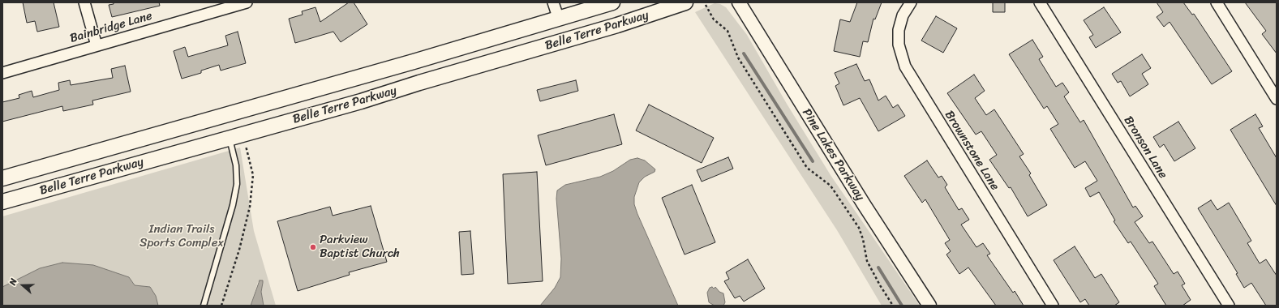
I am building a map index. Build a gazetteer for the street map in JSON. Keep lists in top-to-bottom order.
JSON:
{
  "streets": {
    "main road": ["Belle Terre Parkway"],
    "street": [
      "Bainbridge Lane",
      "Bronson Lane",
      "Brownstone Lane",
      "Pine Lakes Parkway"
    ]
  },
  "parks": ["Indian Trails Sports Complex"],
  "places": ["Parkview Baptist Church"],
  "north": "left"
}
